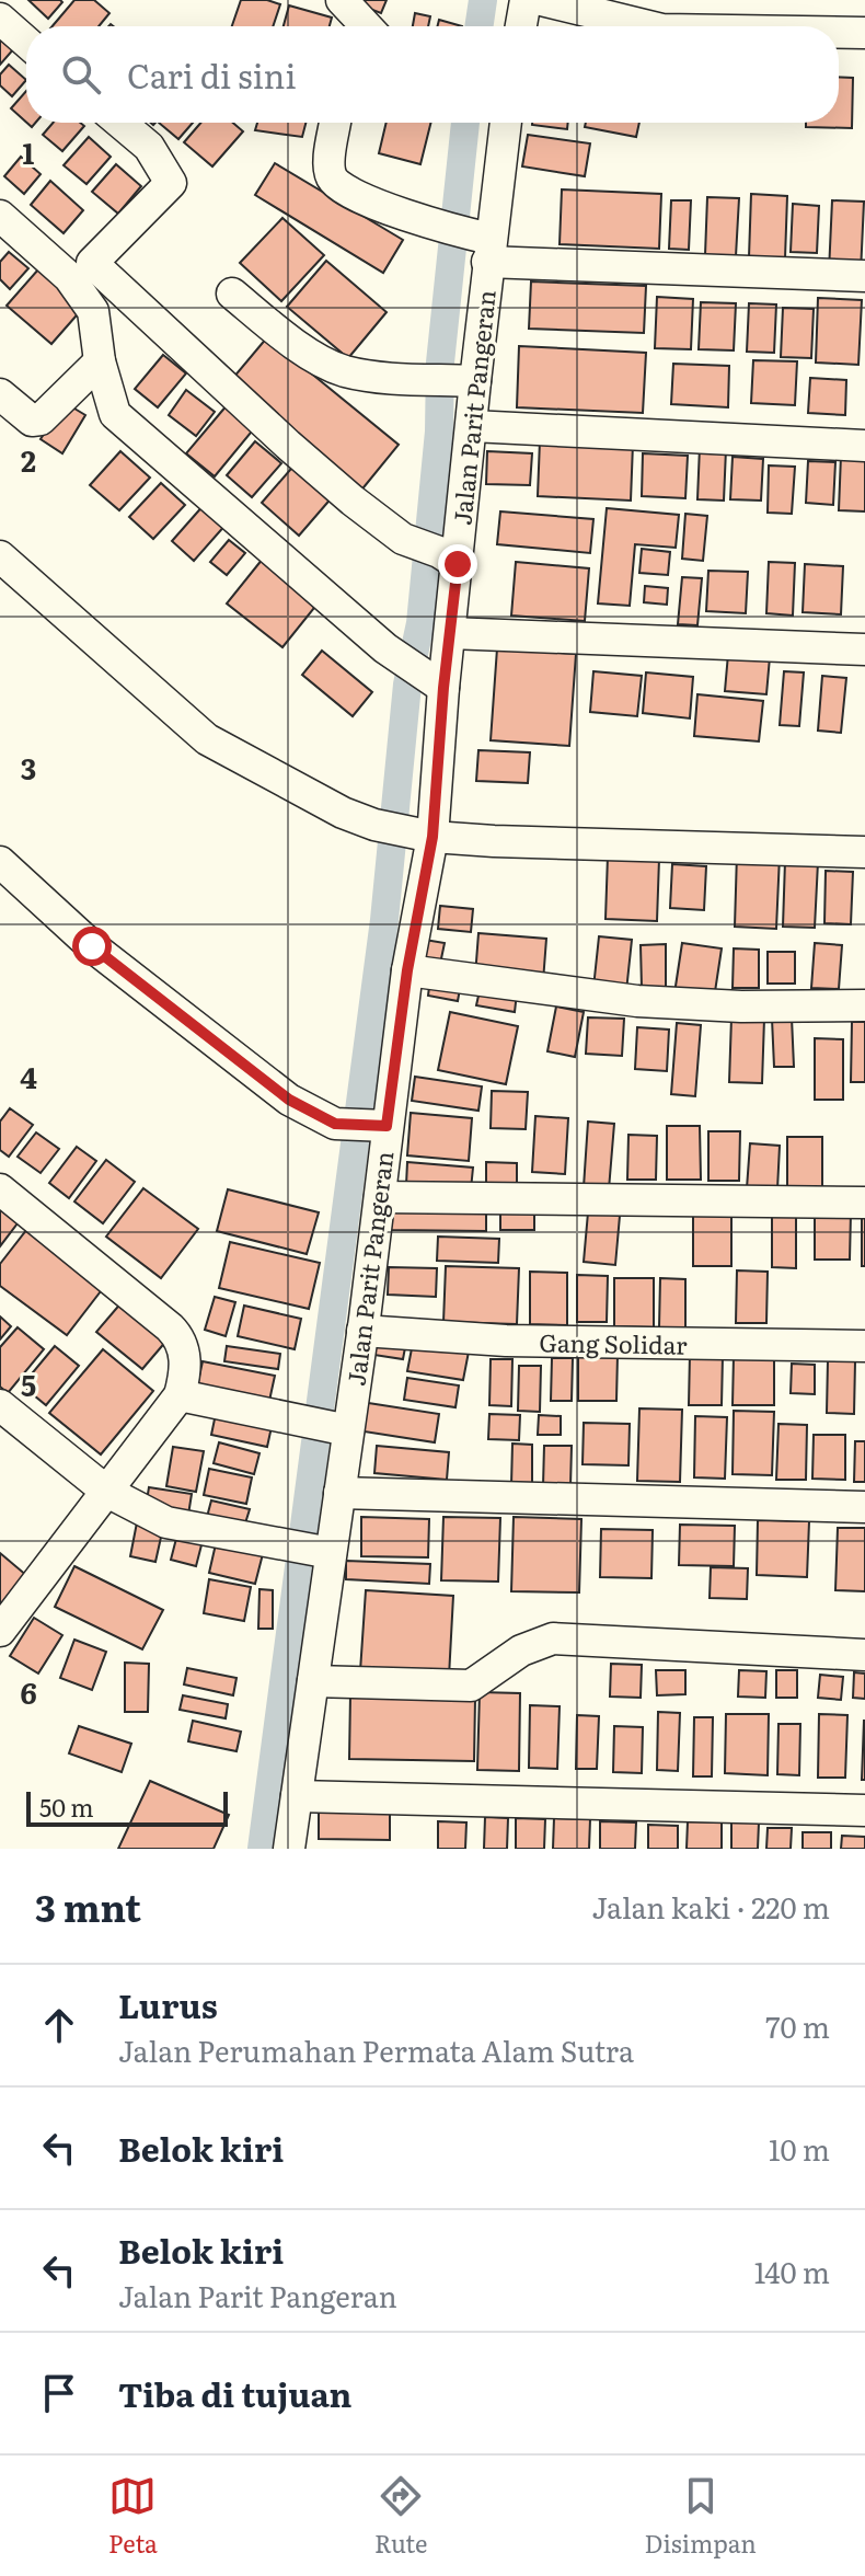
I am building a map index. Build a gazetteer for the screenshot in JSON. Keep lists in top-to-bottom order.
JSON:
{
  "streets": {
    "street": ["Jalan Parit Pangeran", "Gang Solidar"]
  },
  "crossings": [
    ["Jalan Parit Pangeran", "Gang Solidar"]
  ],
  "scale_bar": "50 m",
  "page": {
    "search": "Cari di sini",
    "scale": "50 m",
    "heading": ["3 mnt", "Jalan kaki · 220 m"],
    "list": [
      ["Lurus", "Jalan Perumahan Permata Alam Sutra", "70 m"],
      ["Belok kiri", "10 m"],
      ["Belok kiri", "Jalan Parit Pangeran", "140 m"],
      "Tiba di tujuan"
    ],
    "nav": ["Peta", "Rute", "Disimpan"]
  },
  "grid": {
    "rows": [
      "1",
      "2",
      "3",
      "4",
      "5",
      "6"
    ]
  }
}
